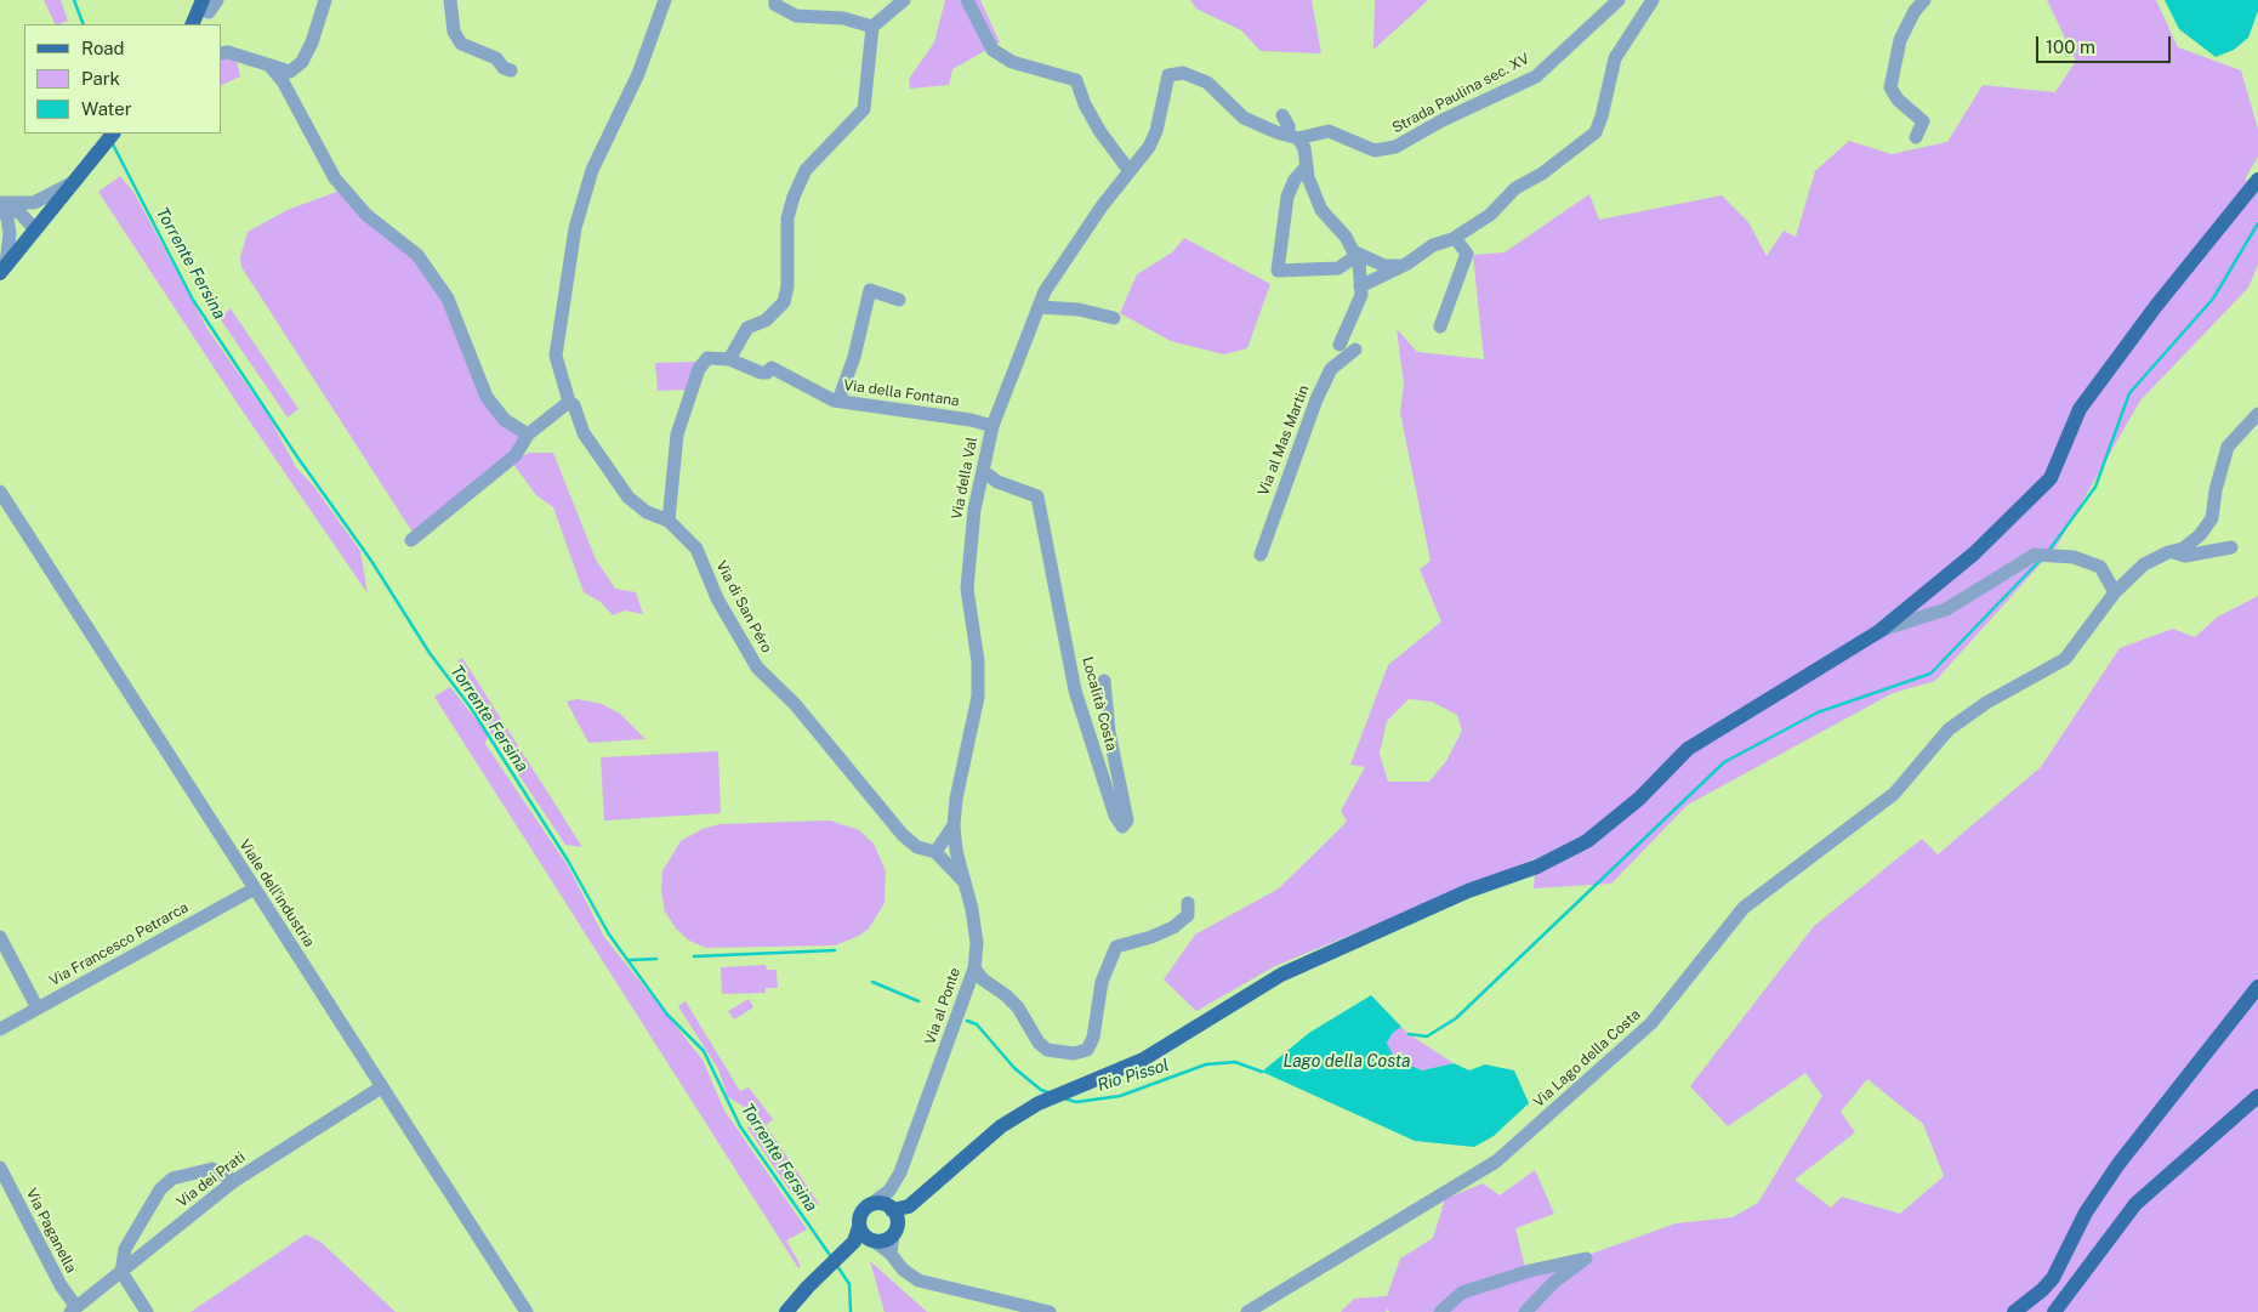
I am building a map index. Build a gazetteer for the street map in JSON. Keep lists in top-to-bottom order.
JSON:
{
  "streets": {
    "street": [
      "Strada Paulina sec. XV",
      "Via della Fontana",
      "Via al Mas Martin",
      "Via della Val",
      "Via di San Péro",
      "Località Costa",
      "Viale dell'industria",
      "Via Francesco Petrarca",
      "Via al Ponte",
      "Via Lago della Costa",
      "Via dei Prati",
      "Via Paganella"
    ]
  },
  "crossings": [
    ["Via della Fontana", "Via della Val"],
    ["Via della Fontana", "Via di San Péro"],
    ["Via della Val", "Località Costa"],
    ["Via della Val", "Via al Ponte"],
    ["Viale dell'industria", "Via Francesco Petrarca"],
    ["Viale dell'industria", "Via dei Prati"],
    ["Via dei Prati", "Via Paganella"]
  ],
  "water": ["Torrente Fersina", "Lago della Costa", "Rio Pissol"],
  "legend": ["Road", "Park", "Water"],
  "scale_bar": "100 m"
}
